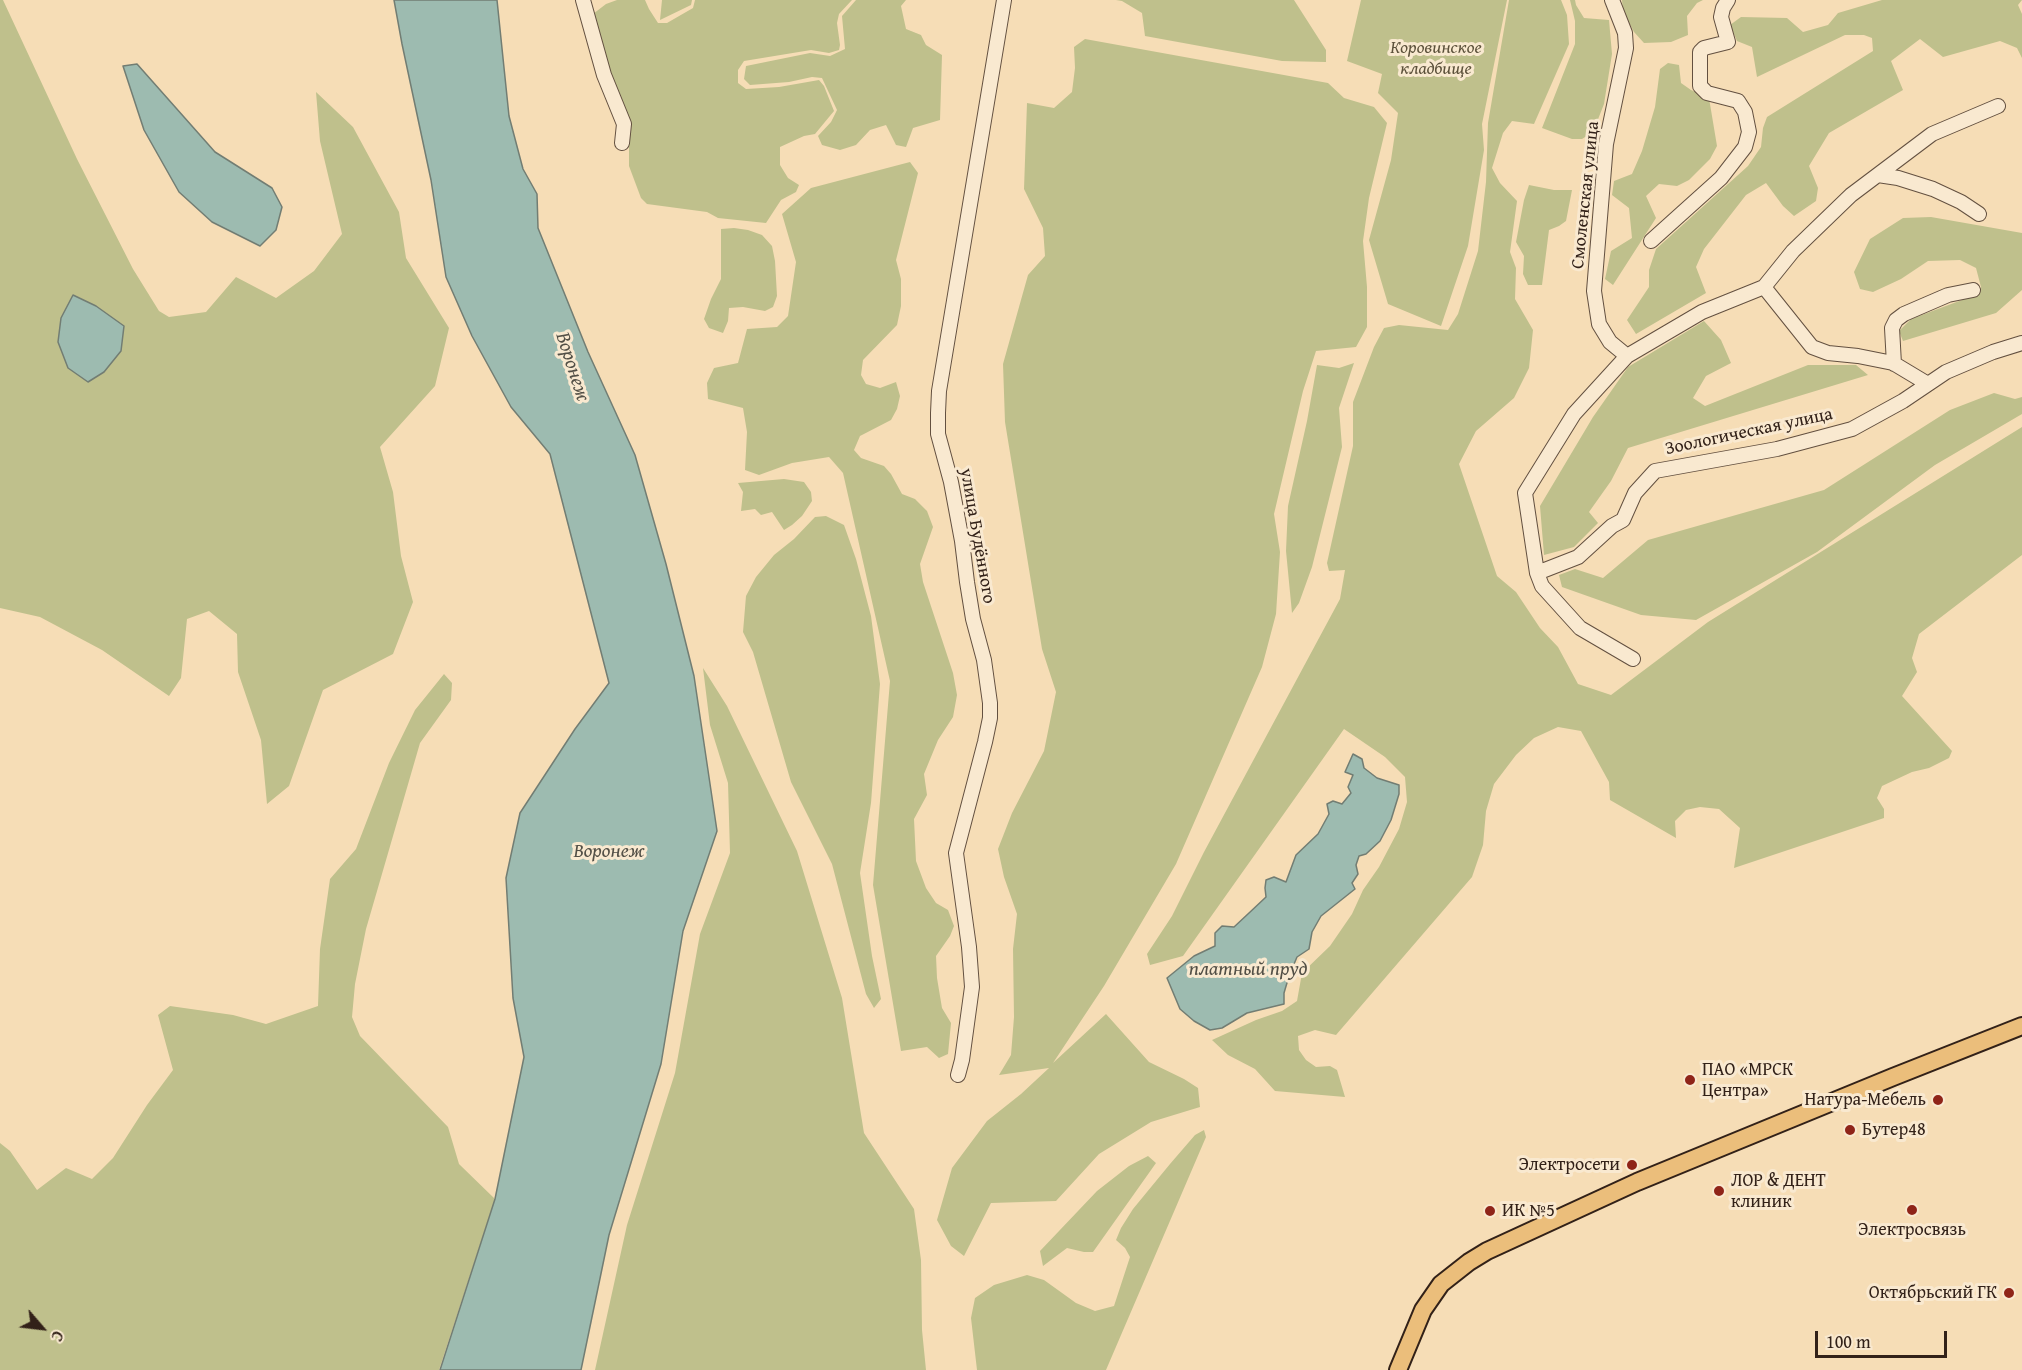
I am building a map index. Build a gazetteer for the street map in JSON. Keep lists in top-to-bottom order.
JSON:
{
  "streets": {
    "street": ["Смоленская улица", "Зоологическая улица", "улица Будённого"]
  },
  "water": ["Воронеж", "платный пруд"],
  "parks": ["Коровинское кладбище"],
  "places": [
    "ПАО «МРСК Центра»",
    "Натура-Мебель",
    "Бутер48",
    "Электросети",
    "ЛОР & ДЕНТ клиник",
    "Электросвязь",
    "ИК №5",
    "Октябрьский ГК"
  ],
  "scale_bar": "100 m",
  "north": "bottom right"
}
